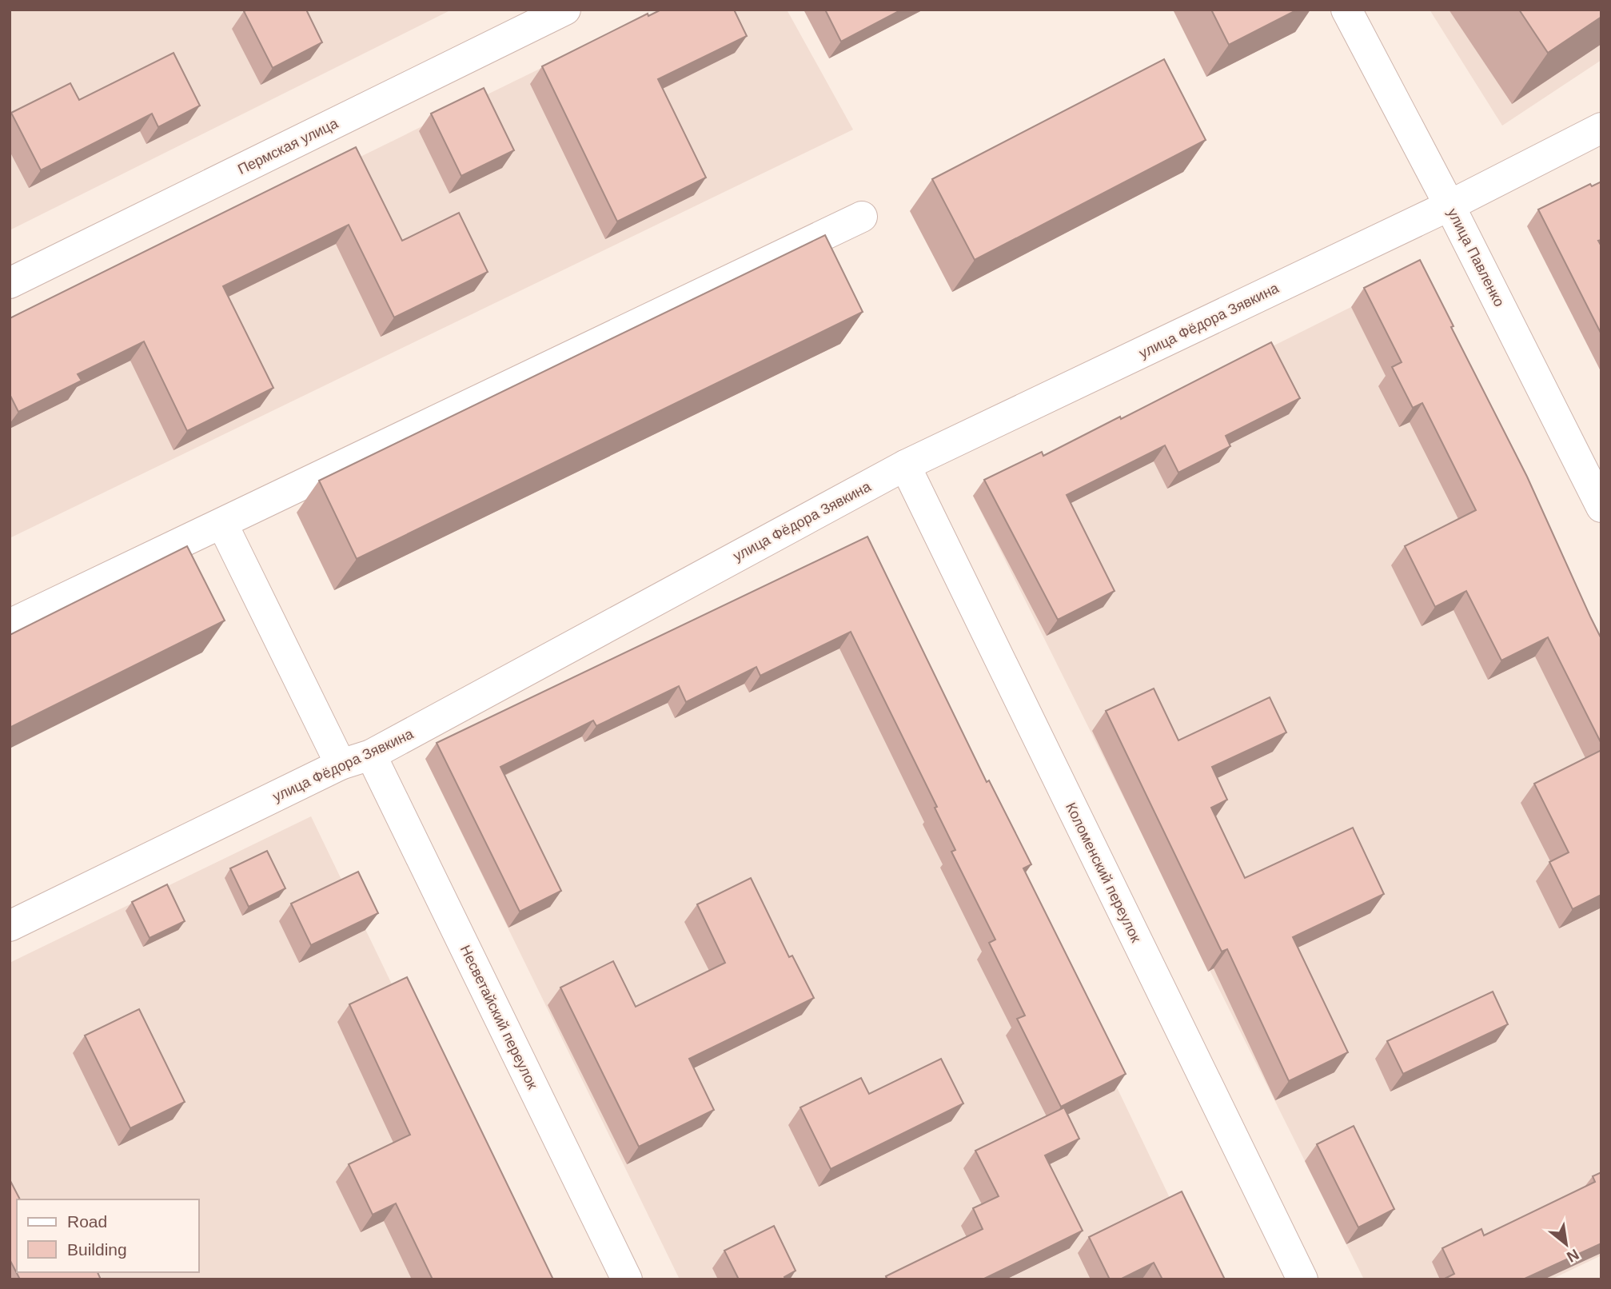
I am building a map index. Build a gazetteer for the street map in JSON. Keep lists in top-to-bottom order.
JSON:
{
  "streets": {
    "street": [
      "Пермская улица",
      "улица Павленко",
      "улица Фёдора Зявкина",
      "Коломенский переулок",
      "Несветайский переулок"
    ]
  },
  "crossings": [
    ["улица Павленко", "улица Фёдора Зявкина"],
    ["улица Фёдора Зявкина", "Коломенский переулок"],
    ["улица Фёдора Зявкина", "Несветайский переулок"]
  ],
  "legend": ["Road", "Building"],
  "north": "bottom right"
}
